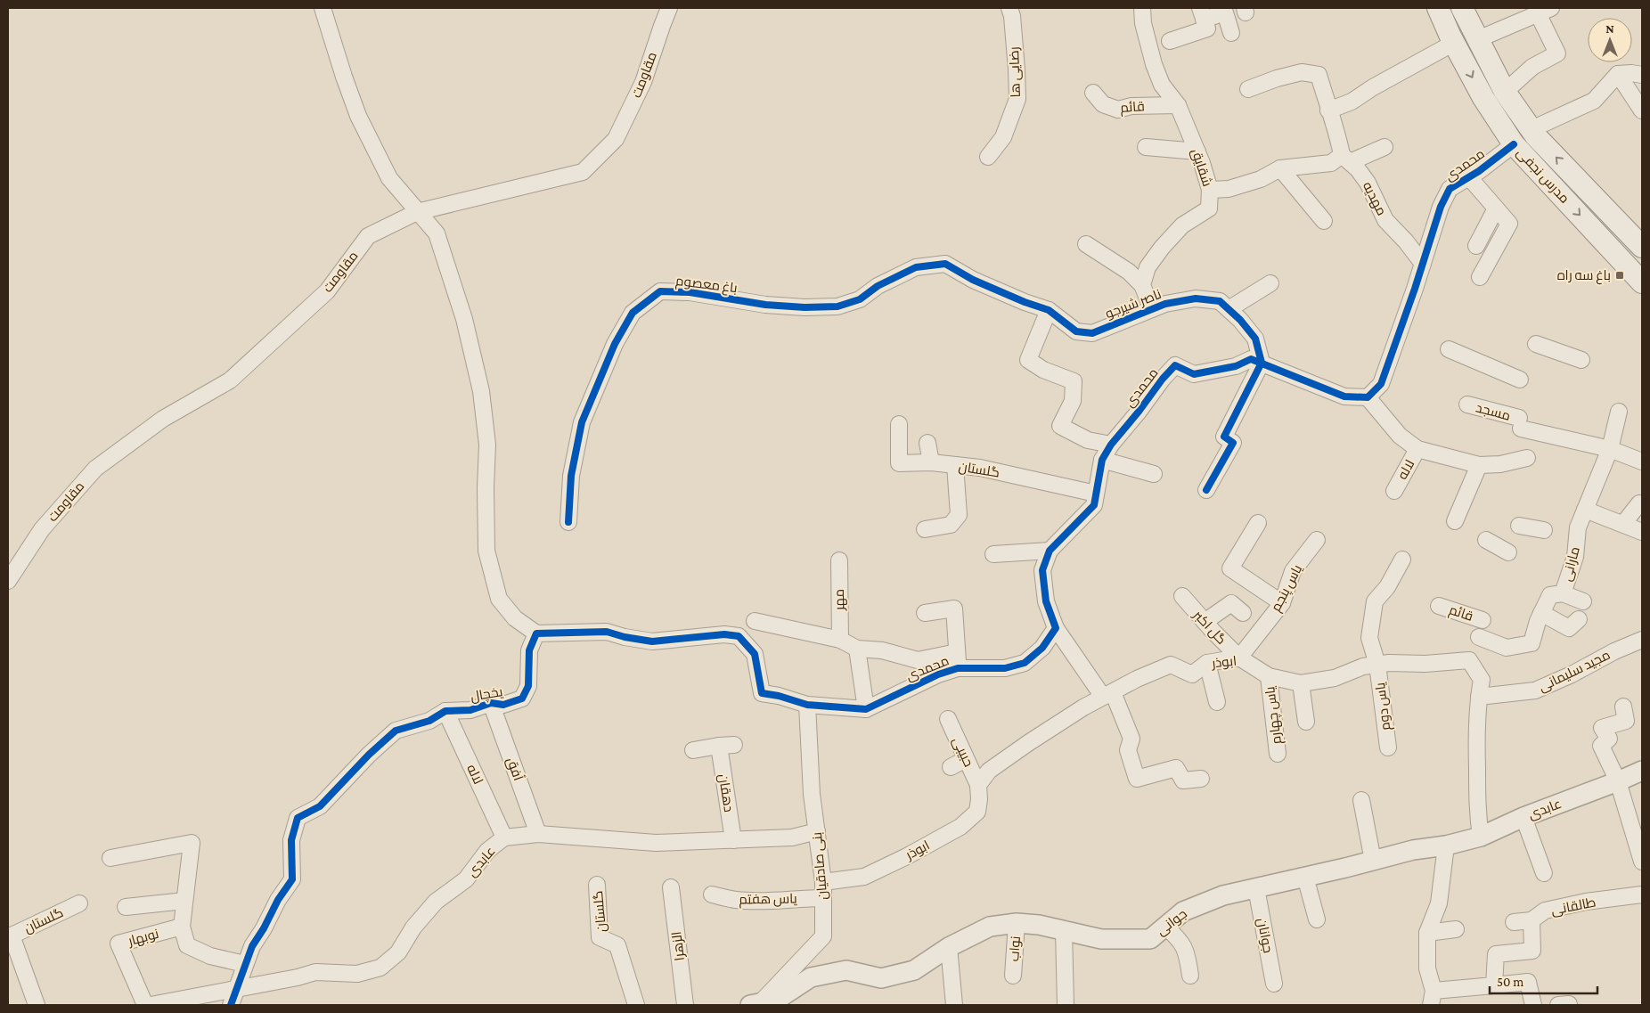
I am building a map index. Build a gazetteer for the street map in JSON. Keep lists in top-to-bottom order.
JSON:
{
  "streets": {
    "main road": ["مدرس نجفی"],
    "street": [
      "رضایی ها",
      "مقاومت",
      "قائم",
      "محمدی",
      "شقایق",
      "مهدیه",
      "باغ معصوم",
      "ناصر شیرجو",
      "مسجد",
      "گلستان",
      "لاله",
      "مارانی",
      "یاس پنجم",
      "مهر",
      "گل اکبر",
      "ابوذر",
      "مجید سلیمانی",
      "یخچال",
      "یاس دوم",
      "یاس چهارم",
      "حبیبی",
      "اُفق",
      "دهقان",
      "عابدی",
      "بنی صادقیان",
      "یاس هفتم",
      "طالقانی",
      "جوانی",
      "جوانان",
      "نوبهار",
      "الزهرا",
      "نواب"
    ]
  },
  "crossings": [
    ["قائم", "شقایق"],
    ["محمدی", "مدرس نجفی"],
    ["محمدی", "مهدیه"],
    ["محمدی", "ناصر شیرجو"],
    ["محمدی", "گلستان"],
    ["باغ معصوم", "ناصر شیرجو"],
    ["مسجد", "مارانی"],
    ["لاله", "یخچال"],
    ["لاله", "عابدی"],
    ["یاس پنجم", "گل اکبر"],
    ["یاس پنجم", "ابوذر"],
    ["گل اکبر", "ابوذر"],
    ["ابوذر", "مجید سلیمانی"],
    ["ابوذر", "یاس دوم"],
    ["ابوذر", "یاس چهارم"],
    ["ابوذر", "حبیبی"],
    ["ابوذر", "عابدی"],
    ["ابوذر", "بنی صادقیان"],
    ["یخچال", "اُفق"],
    ["یخچال", "عابدی"],
    ["اُفق", "عابدی"],
    ["دهقان", "عابدی"],
    ["عابدی", "بنی صادقیان"],
    ["عابدی", "جوانی"],
    ["بنی صادقیان", "یاس هفتم"],
    ["بنی صادقیان", "جوانی"],
    ["جوانی", "جوانان"],
    ["جوانی", "نواب"]
  ],
  "places": {
    "transit": ["باغ سه راه"]
  },
  "scale_bar": "50 m",
  "north": "top"
}
